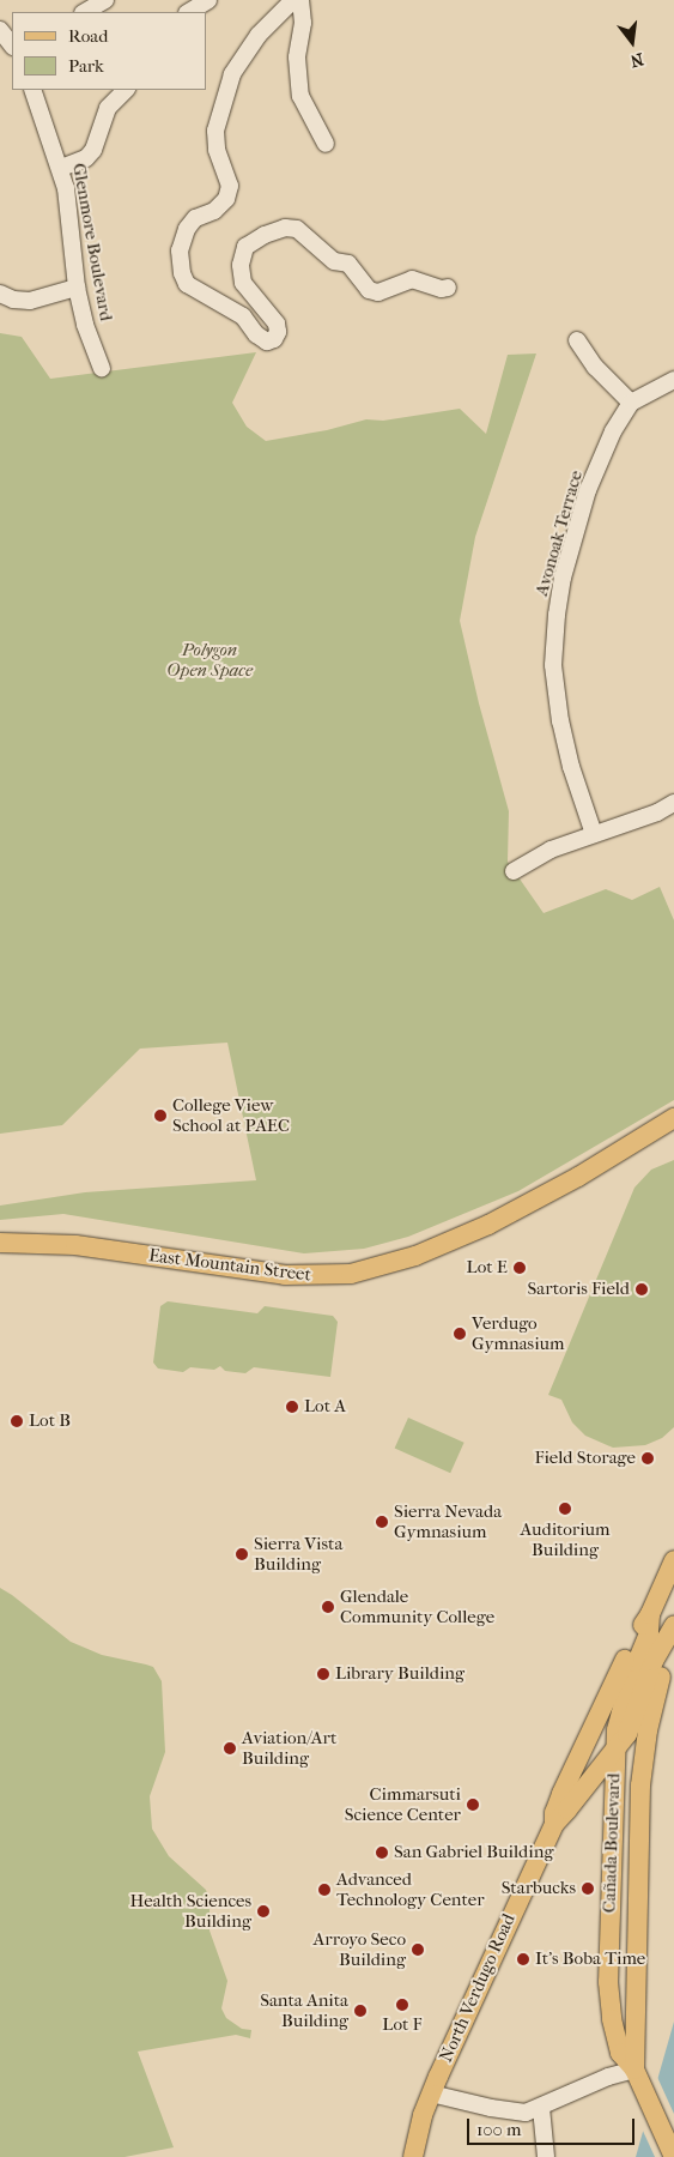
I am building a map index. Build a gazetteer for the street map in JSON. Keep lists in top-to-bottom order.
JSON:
{
  "streets": {
    "main road": ["East Mountain Street", "Cañada Boulevard", "North Verdugo Road"],
    "street": ["Glenmore Boulevard", "Avonoak Terrace"]
  },
  "crossings": [
    ["Cañada Boulevard", "North Verdugo Road"]
  ],
  "parks": ["Polygon Open Space"],
  "places": [
    "College View School at PAEC",
    "Lot E",
    "Sartoris Field",
    "Verdugo Gymnasium",
    "Lot A",
    "Lot B",
    "Field Storage",
    "Auditorium Building",
    "Sierra Nevada Gymnasium",
    "Sierra Vista Building",
    "Glendale Community College",
    "Library Building",
    "Aviation/Art Building",
    "Cimmarsuti Science Center",
    "San Gabriel Building",
    "Starbucks",
    "Advanced Technology Center",
    "Health Sciences Building",
    "Arroyo Seco Building",
    "It's Boba Time",
    "Lot F",
    "Santa Anita Building"
  ],
  "legend": ["Road", "Park"],
  "scale_bar": "100 m",
  "north": "bottom"
}
